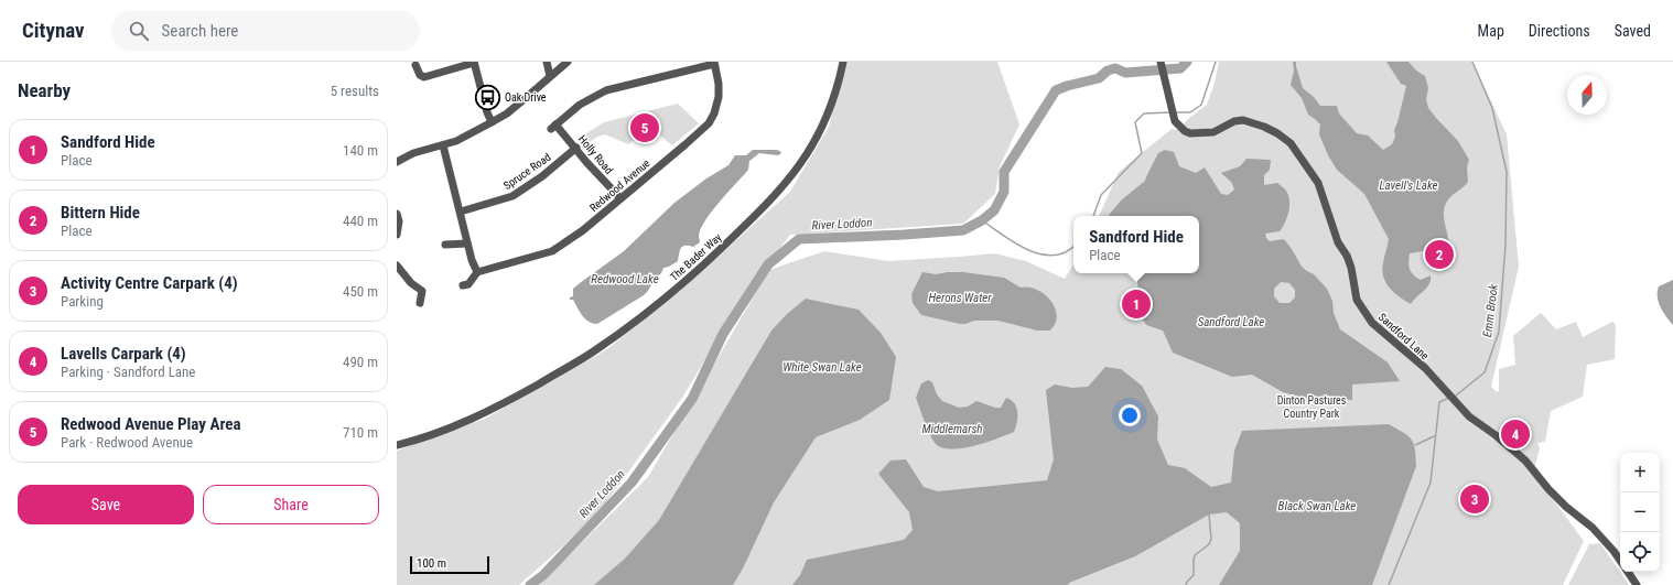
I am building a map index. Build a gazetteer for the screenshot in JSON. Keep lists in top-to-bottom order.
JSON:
{
  "streets": {
    "street": [
      "Holly Road",
      "Spruce Road",
      "Redwood Avenue",
      "The Bader Way",
      "Sandford Lane"
    ]
  },
  "crossings": [
    ["Holly Road", "Spruce Road"],
    ["Holly Road", "Redwood Avenue"]
  ],
  "water": [
    "Lavell's Lake",
    "River Loddon",
    "Redwood Lake",
    "Herons Water",
    "Emm Brook",
    "Sandford Lake",
    "White Swan Lake",
    "Middlemarsh",
    "Black Swan Lake"
  ],
  "parks": ["Dinton Pastures Country Park"],
  "places": {
    "bus stop": ["Oak Drive"]
  },
  "scale_bar": "100 m",
  "north": "top",
  "page": {
    "header": "Citynav",
    "search": "Search here",
    "nav": ["Map", "Directions", "Saved"],
    "heading": ["Nearby", "5 results"],
    "pins": [
      "5",
      "2",
      "1",
      "4",
      "3"
    ],
    "list": [
      {
        "mark": "1",
        "name": "Sandford Hide",
        "note": "Place",
        "value": "140 m"
      },
      {
        "mark": "2",
        "name": "Bittern Hide",
        "note": "Place",
        "value": "440 m"
      },
      {
        "mark": "3",
        "name": "Activity Centre Carpark (4)",
        "note": "Parking",
        "value": "450 m"
      },
      {
        "mark": "4",
        "name": "Lavells Carpark (4)",
        "note": "Parking · Sandford Lane",
        "value": "490 m"
      },
      {
        "mark": "5",
        "name": "Redwood Avenue Play Area",
        "note": "Park · Redwood Avenue",
        "value": "710 m"
      }
    ],
    "popup": ["Sandford Hide", "Place"],
    "map_buttons": ["+", "−"],
    "buttons": ["Save", "Share"],
    "scale": "100 m"
  }
}
